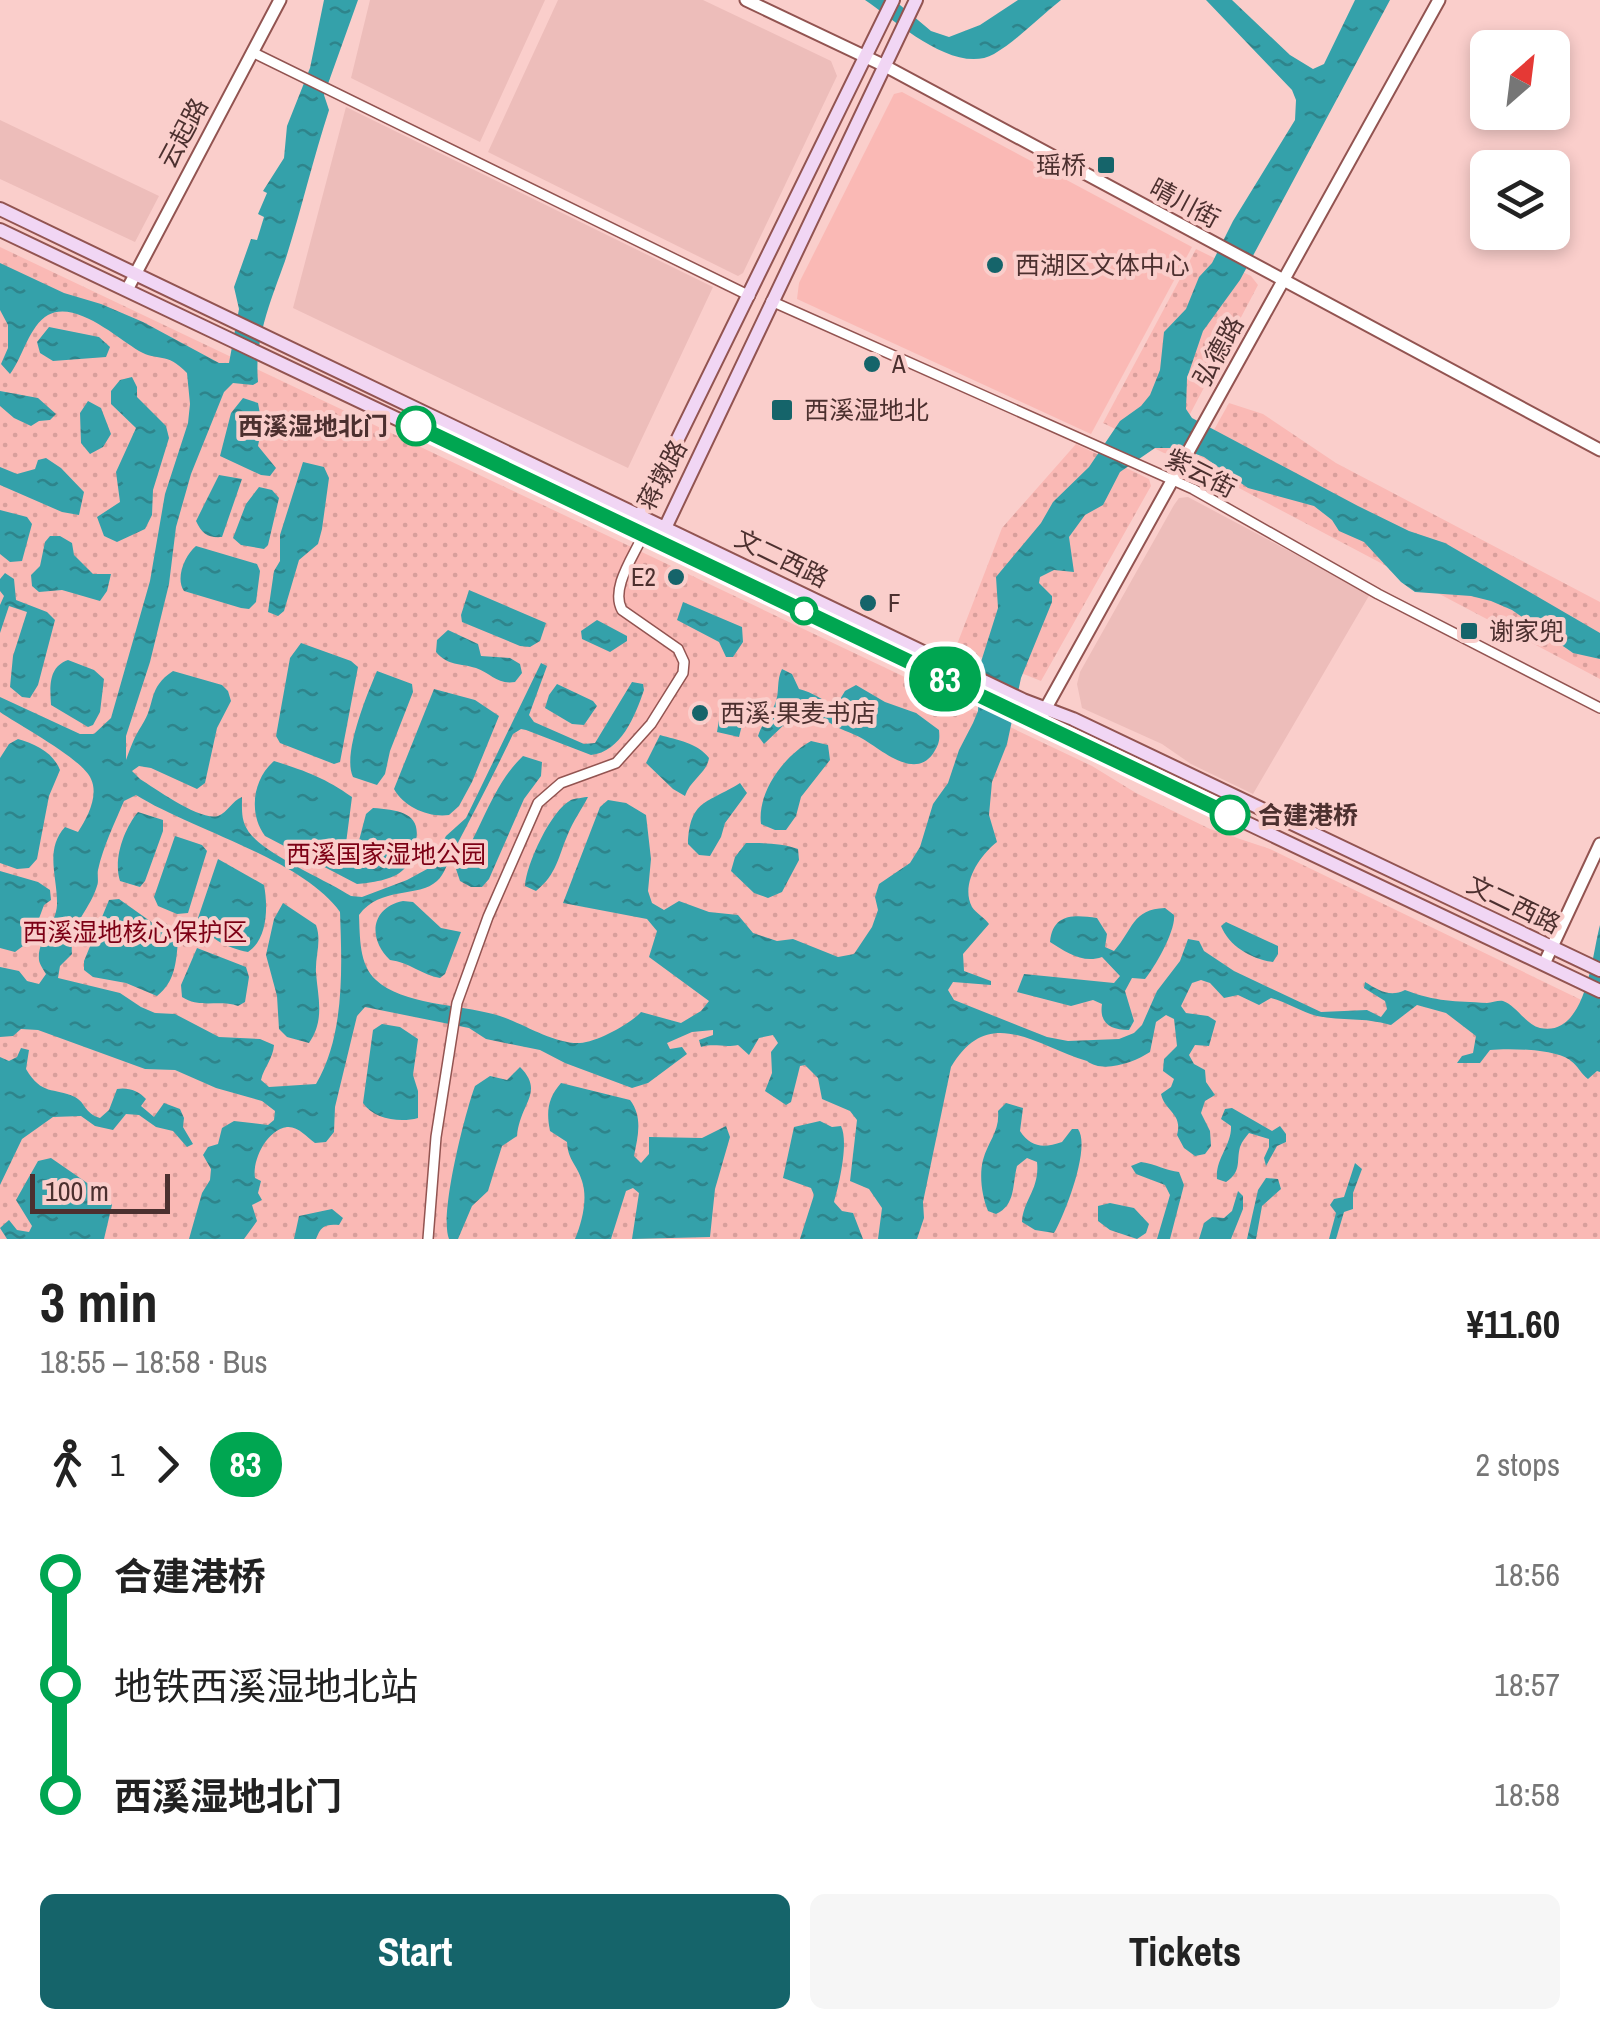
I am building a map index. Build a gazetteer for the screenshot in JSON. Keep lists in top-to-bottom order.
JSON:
{
  "streets": {
    "main road": ["蒋墩路", "文二西路"],
    "street": [
      "云起路",
      "晴川街",
      "弘德路",
      "紫云街"
    ]
  },
  "crossings": [
    ["云起路", "文二西路"],
    ["晴川街", "弘德路"],
    ["晴川街", "蒋墩路"],
    ["弘德路", "紫云街"],
    ["弘德路", "文二西路"],
    ["紫云街", "蒋墩路"],
    ["蒋墩路", "文二西路"]
  ],
  "parks": ["西溪国家湿地公园", "西溪湿地核心保护区"],
  "places": {
    "transit": ["瑶桥", "西溪湿地北", "谢家兜"],
    "other": [
      "西湖区文体中心",
      "A",
      "西溪湿地北门",
      "E2",
      "F",
      "西溪·果麦书店",
      "合建港桥"
    ]
  },
  "lines": ["bus line 83"],
  "scale_bar": "100 m",
  "north": "top right",
  "page": {
    "on_map": "83",
    "scale": "100 m",
    "heading": ["3 min", "18:55 – 18:58 · Bus", "¥11.60"],
    "legs": ["1", "83", "2 stops"],
    "list": [
      {
        "name": "合建港桥",
        "value": "18:56"
      },
      {
        "name": "地铁西溪湿地北站",
        "value": "18:57"
      },
      {
        "name": "西溪湿地北门",
        "value": "18:58"
      }
    ],
    "buttons": ["Start", "Tickets"]
  }
}
